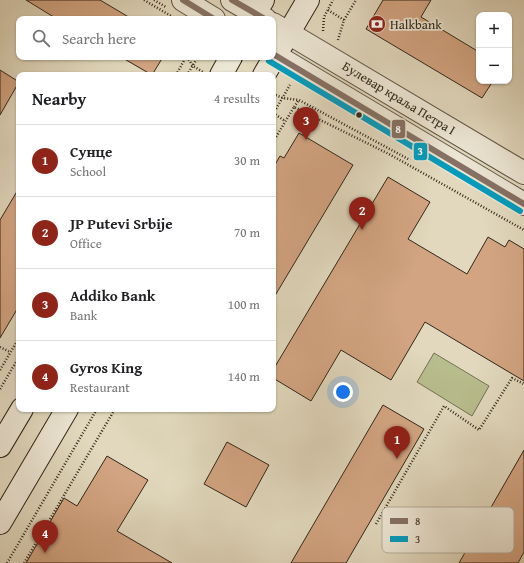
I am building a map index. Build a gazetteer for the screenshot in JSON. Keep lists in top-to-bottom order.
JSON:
{
  "streets": {
    "street": ["Булевар краља Петра I"]
  },
  "places": {
    "bank": ["Halkbank"]
  },
  "lines": ["transit line 8", "transit line 3"],
  "legend": ["8", "3"],
  "page": {
    "map_buttons": ["+", "−"],
    "search": "Search here",
    "heading": ["Nearby", "4 results"],
    "pins": [
      "3",
      "2",
      "1",
      "4"
    ],
    "list": [
      {
        "mark": "1",
        "name": "Сунце",
        "note": "School",
        "value": "30 m"
      },
      {
        "mark": "2",
        "name": "JP Putevi Srbije",
        "note": "Office",
        "value": "70 m"
      },
      {
        "mark": "3",
        "name": "Addiko Bank",
        "note": "Bank",
        "value": "100 m"
      },
      {
        "mark": "4",
        "name": "Gyros King",
        "note": "Restaurant",
        "value": "140 m"
      }
    ]
  }
}
